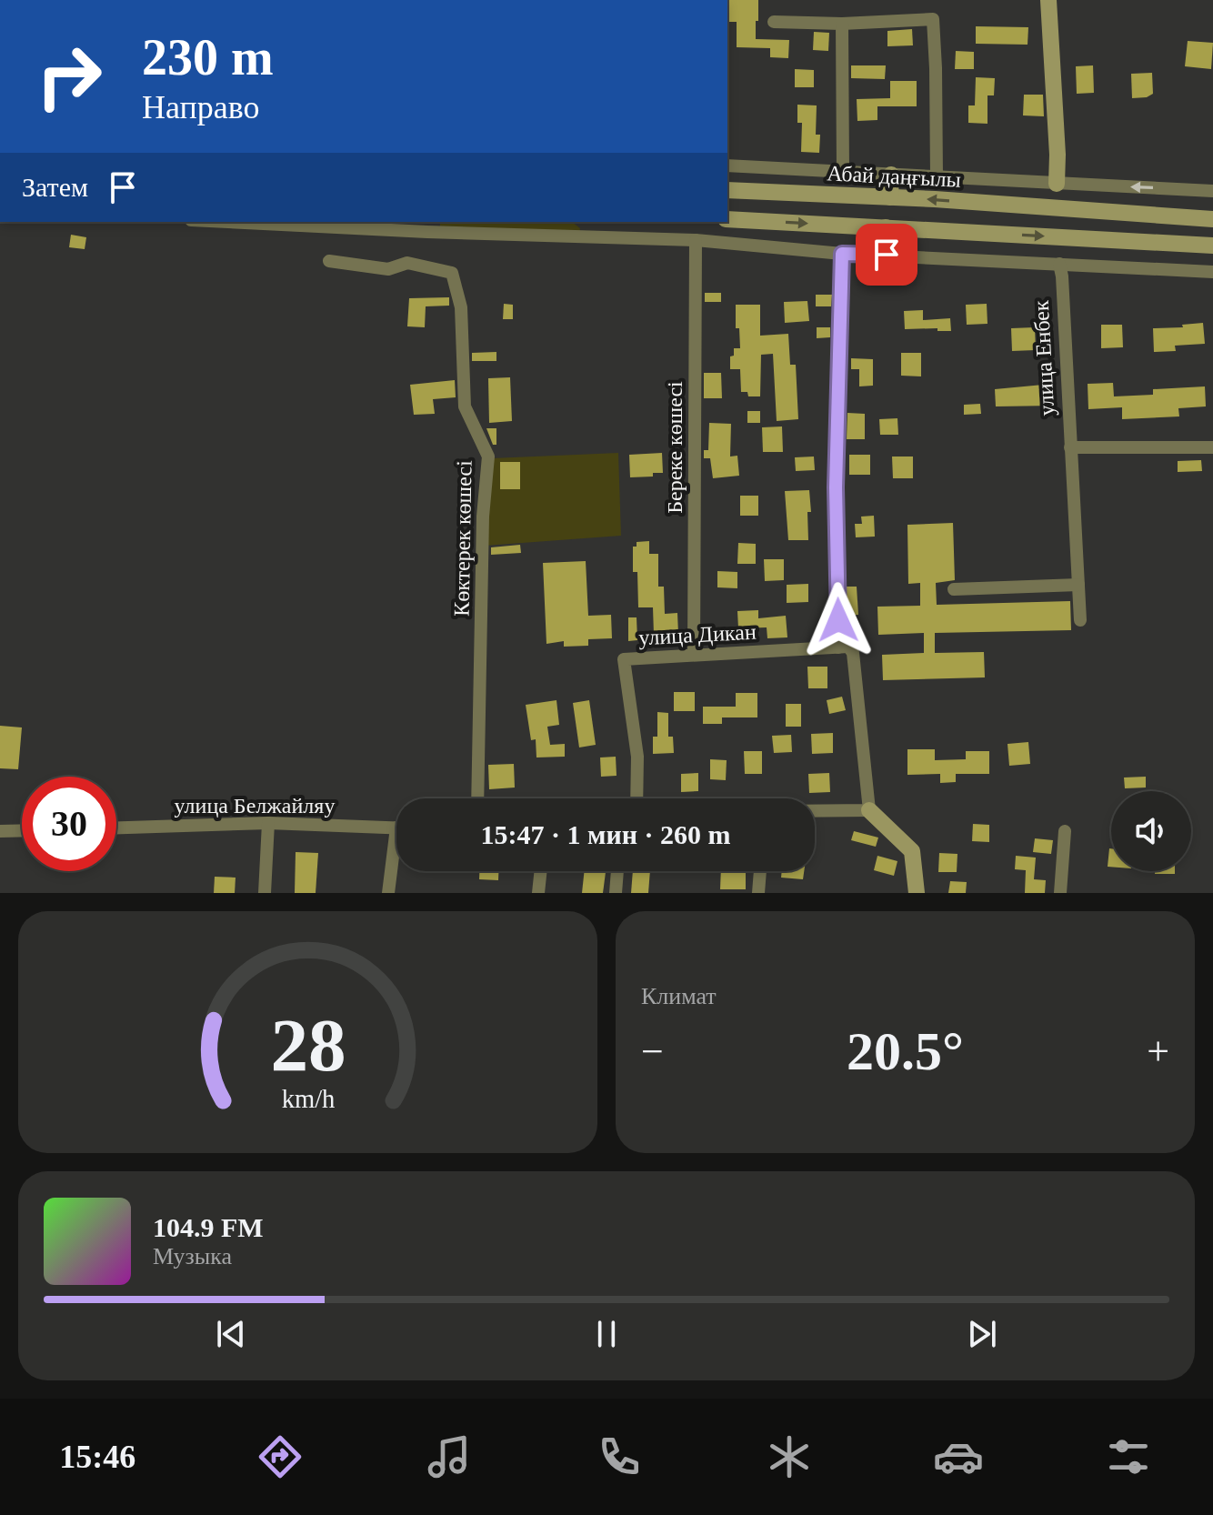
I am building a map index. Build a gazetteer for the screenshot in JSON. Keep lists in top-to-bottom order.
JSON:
{
  "streets": {
    "main road": ["Абай даңғылы"],
    "street": [
      "улица Енбек",
      "Береке көшесі",
      "Көктерек көшесі",
      "улица Дикан",
      "улица Белжайляу"
    ]
  },
  "crossings": [
    ["Береке көшесі", "улица Дикан"]
  ],
  "page": {
    "turn": ["230 m", "Направо"],
    "then": "Затем",
    "limit": "30",
    "trip": "15:47 · 1 мин · 260 m",
    "tile": "Климат",
    "heat": ["−", "20.5°", "+"],
    "song": ["104.9 FM", "Музыка"],
    "tabs": "15:46",
    "gauge": ["28", "km/h"]
  }
}
